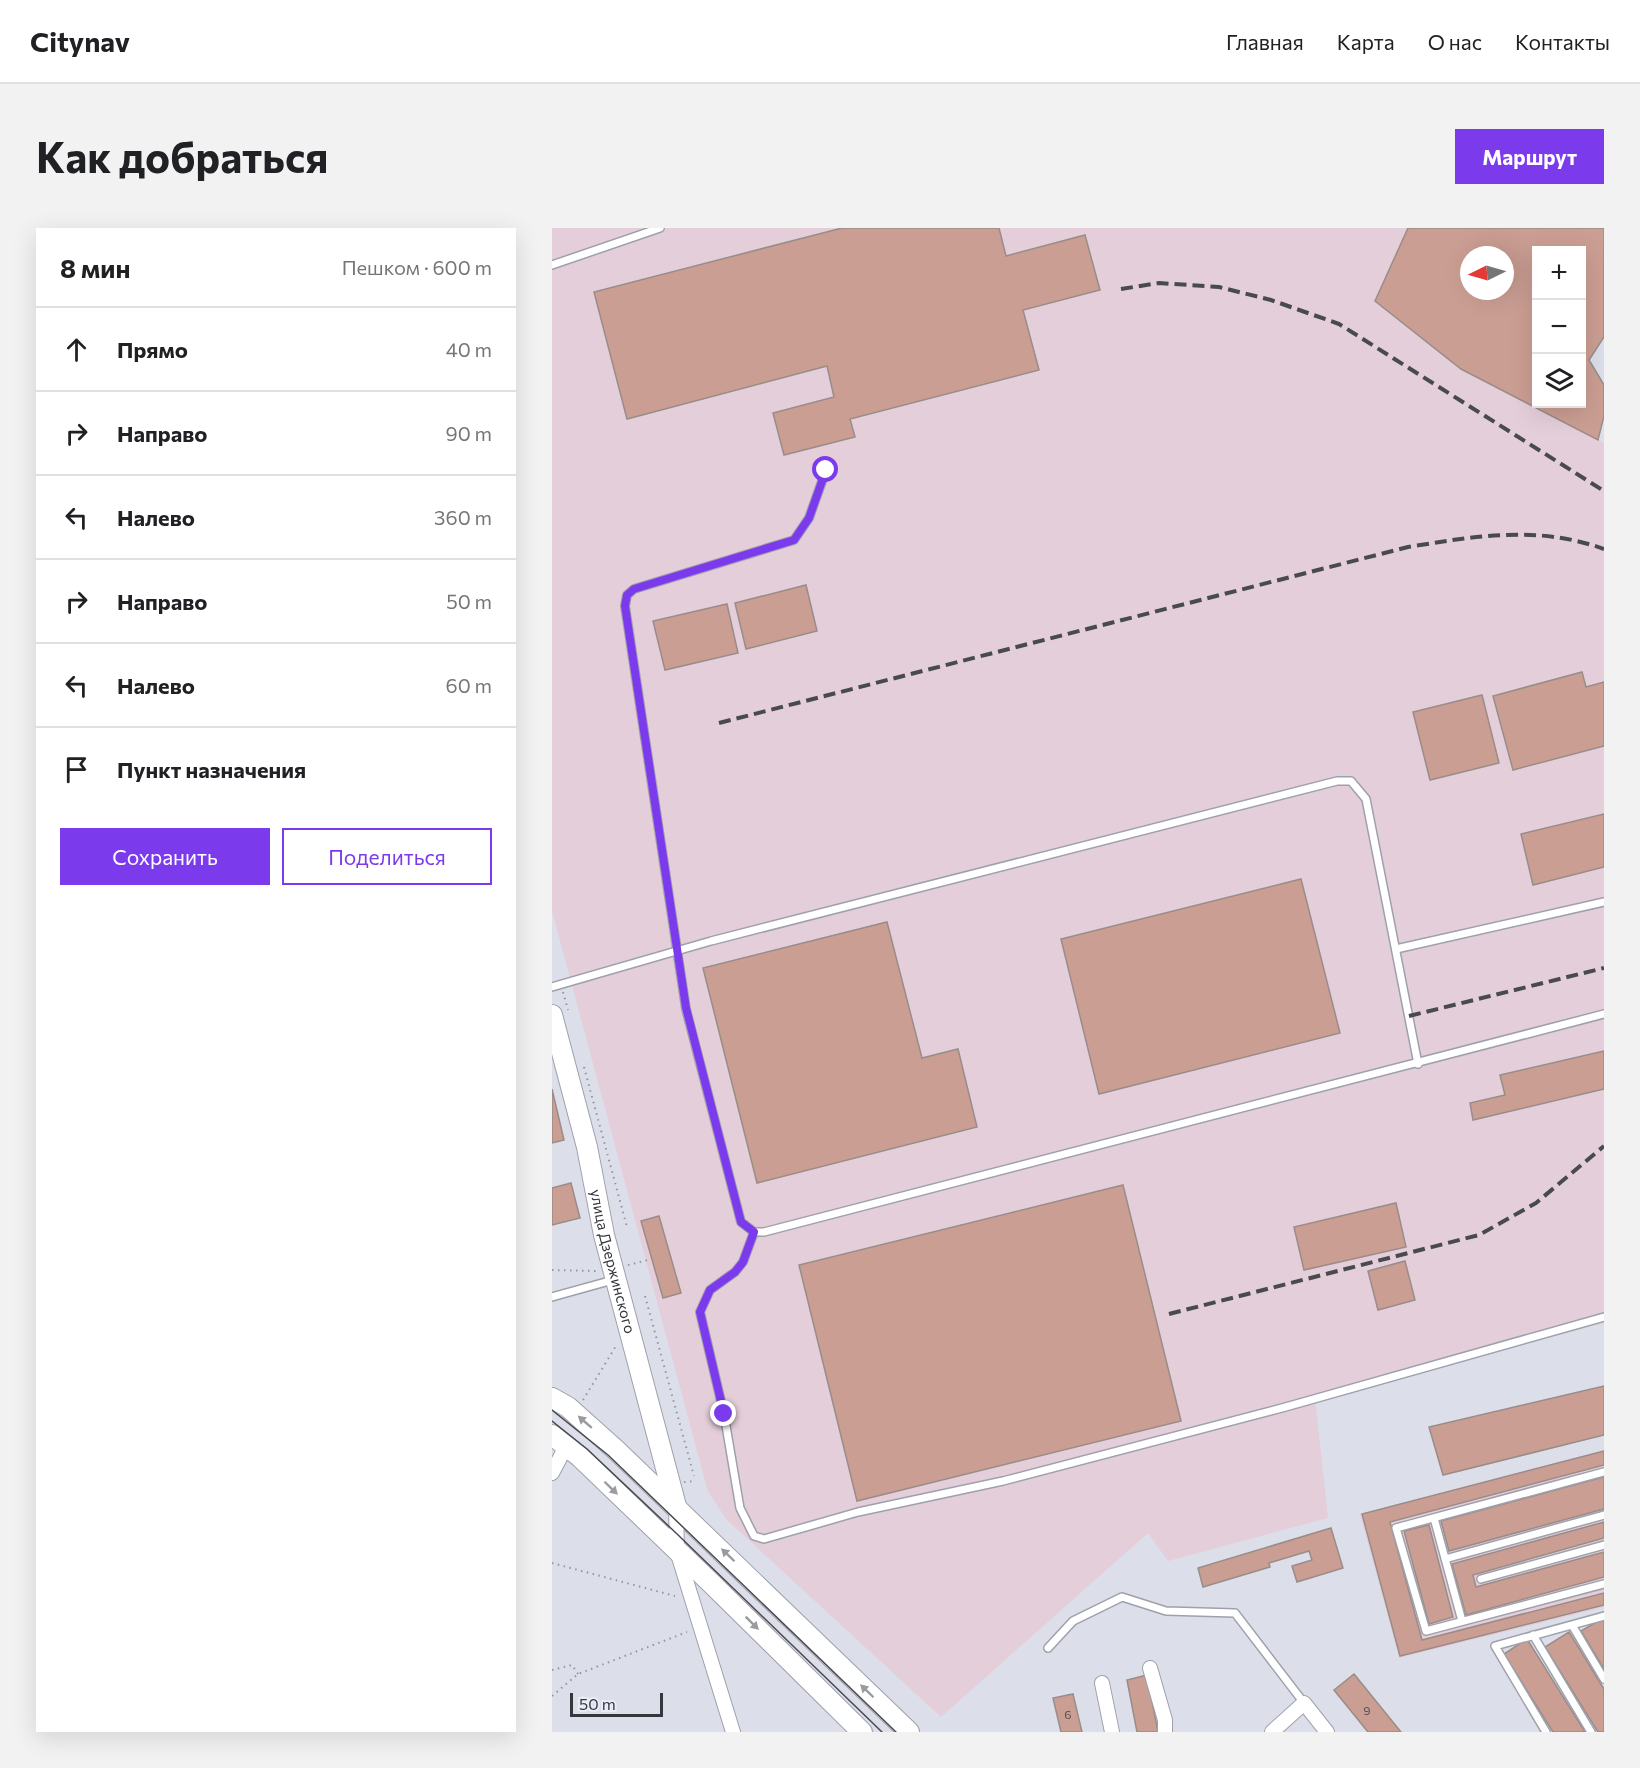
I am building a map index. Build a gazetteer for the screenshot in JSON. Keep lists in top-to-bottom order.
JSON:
{
  "streets": {
    "main road": ["улица Дзержинского"]
  },
  "house_numbers": ["9", "6"],
  "scale_bar": "50 m",
  "north": "left",
  "page": {
    "header": "Citynav",
    "nav": [
      "Главная",
      "Карта",
      "О нас",
      "Контакты"
    ],
    "buttons": [
      "Маршрут",
      ["Сохранить", "Поделиться"]
    ],
    "title": "Как добраться",
    "heading": ["8 мин", "Пешком · 600 m"],
    "map_buttons": ["+", "−"],
    "list": [
      ["Прямо", "40 m"],
      ["Направо", "90 m"],
      ["Налево", "360 m"],
      ["Направо", "50 m"],
      ["Налево", "60 m"],
      "Пункт назначения"
    ],
    "scale": "50 m"
  }
}
